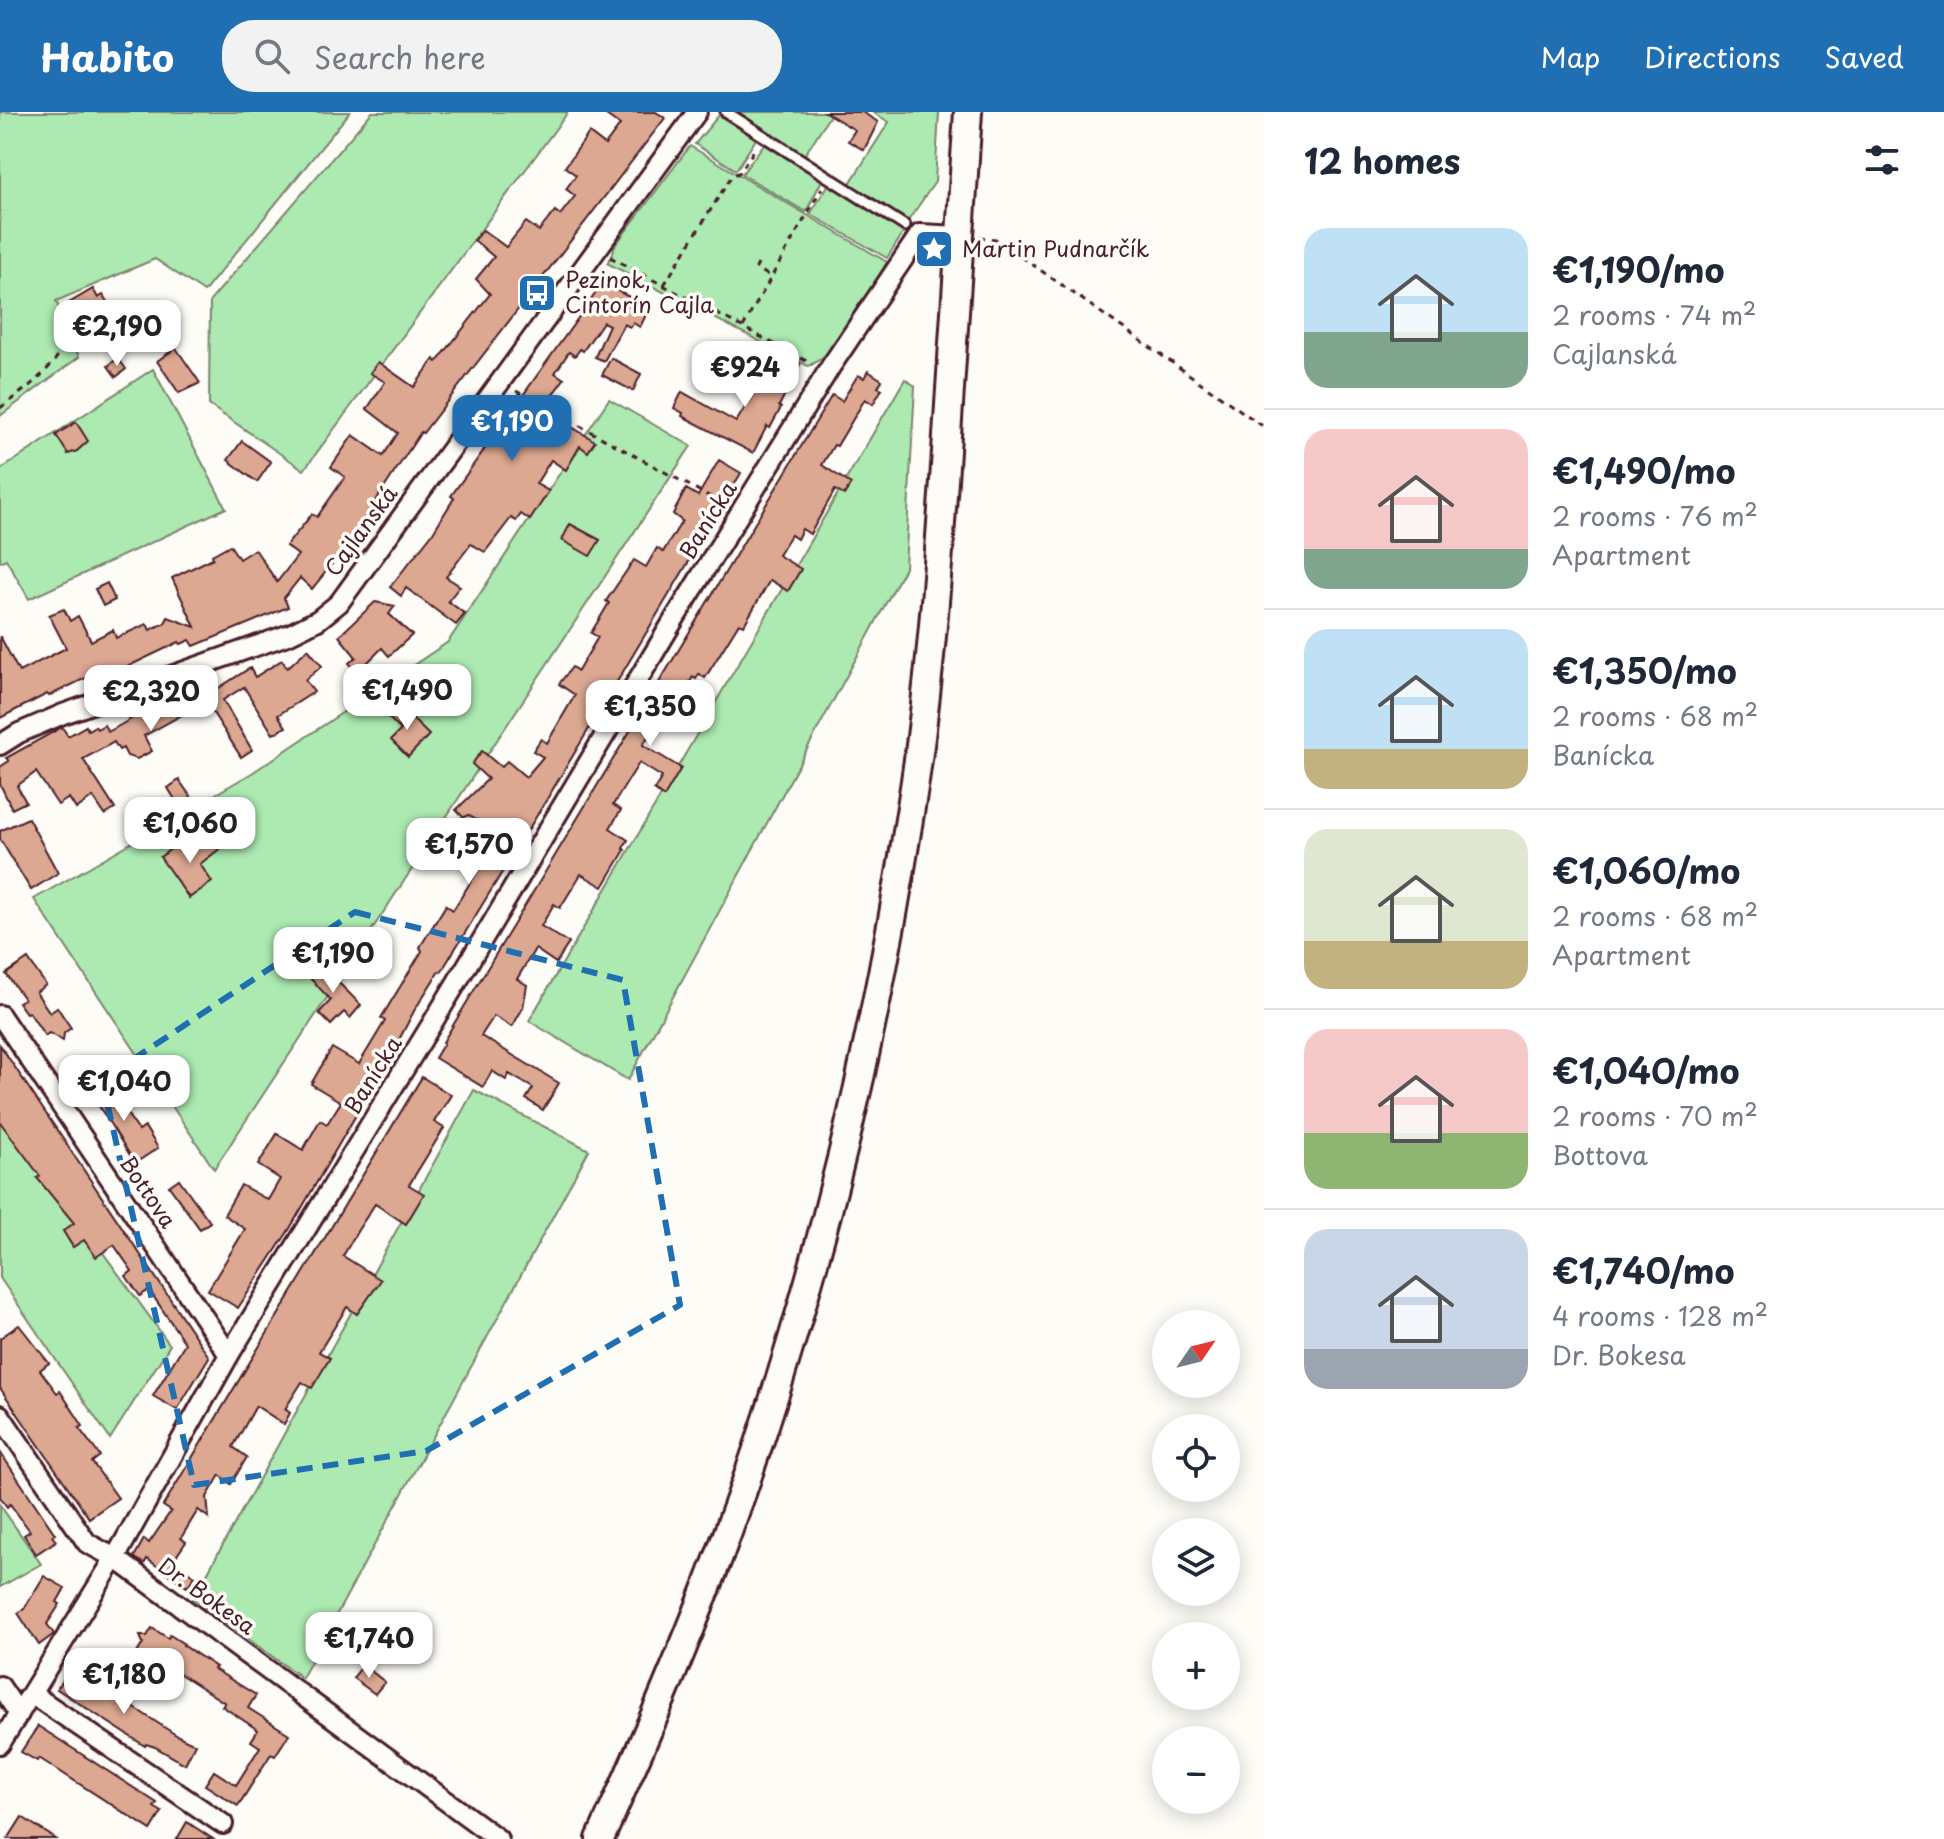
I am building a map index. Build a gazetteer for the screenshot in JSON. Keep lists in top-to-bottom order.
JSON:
{
  "streets": {
    "street": [
      "Banícka",
      "Cajlanská",
      "Bottova",
      "Dr. Bokesa"
    ]
  },
  "crossings": [
    ["Banícka", "Bottova"],
    ["Banícka", "Dr. Bokesa"]
  ],
  "places": {
    "place": ["Martin Pudnarčík"],
    "bus stop": ["Pezinok, Cintorín Cajla"]
  },
  "north": "top right",
  "page": {
    "header": "Habito",
    "search": "Search here",
    "nav": ["Map", "Directions", "Saved"],
    "heading": "12 homes",
    "list": [
      {
        "name": "€1,190/mo",
        "note": "2 rooms · 74 m² · Cajlanská"
      },
      {
        "name": "€1,490/mo",
        "note": "2 rooms · 76 m² · Apartment"
      },
      {
        "name": "€1,350/mo",
        "note": "2 rooms · 68 m² · Banícka"
      },
      {
        "name": "€1,060/mo",
        "note": "2 rooms · 68 m² · Apartment"
      },
      {
        "name": "€1,040/mo",
        "note": "2 rooms · 70 m² · Bottova"
      },
      {
        "name": "€1,740/mo",
        "note": "4 rooms · 128 m² · Dr. Bokesa"
      }
    ],
    "price": [
      "€2,190",
      "€924",
      "€1,190",
      "€1,490",
      "€2,320",
      "€1,350",
      "€1,060",
      "€1,570",
      "€1,190",
      "€1,040",
      "€1,740",
      "€1,180"
    ],
    "map_buttons": ["+", "−"]
  }
}
